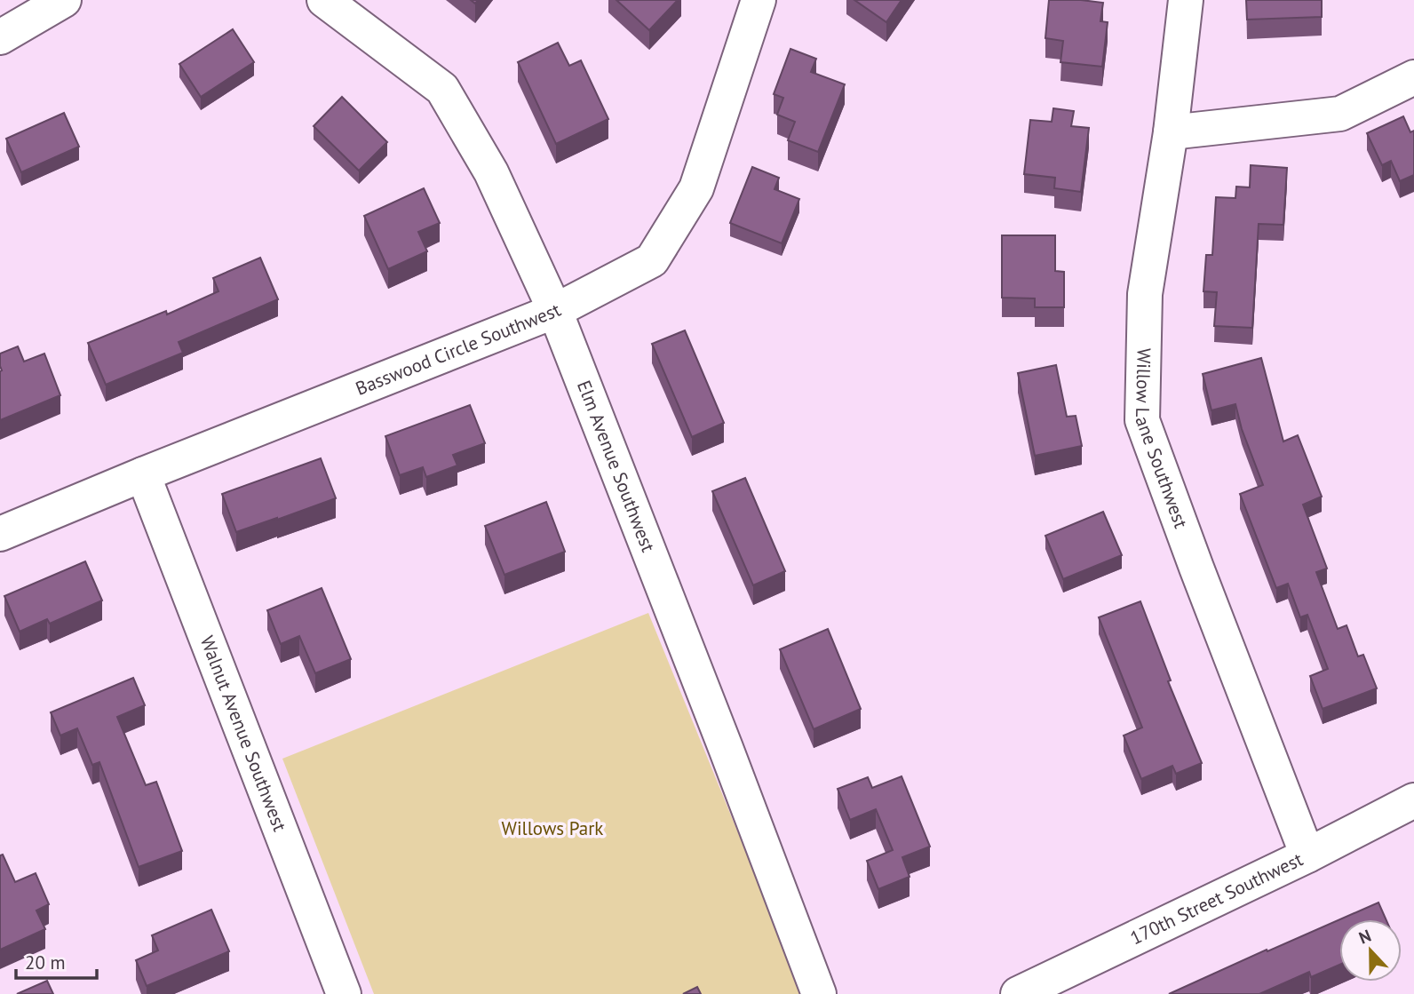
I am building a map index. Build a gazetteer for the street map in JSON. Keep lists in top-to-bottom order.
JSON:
{
  "streets": {
    "street": [
      "Basswood Circle Southwest",
      "Willow Lane Southwest",
      "Elm Avenue Southwest",
      "Walnut Avenue Southwest",
      "170th Street Southwest"
    ]
  },
  "crossings": [
    ["Basswood Circle Southwest", "Elm Avenue Southwest"],
    ["Basswood Circle Southwest", "Walnut Avenue Southwest"],
    ["Willow Lane Southwest", "170th Street Southwest"]
  ],
  "parks": ["Willows Park"],
  "scale_bar": "20 m",
  "north": "top"
}
